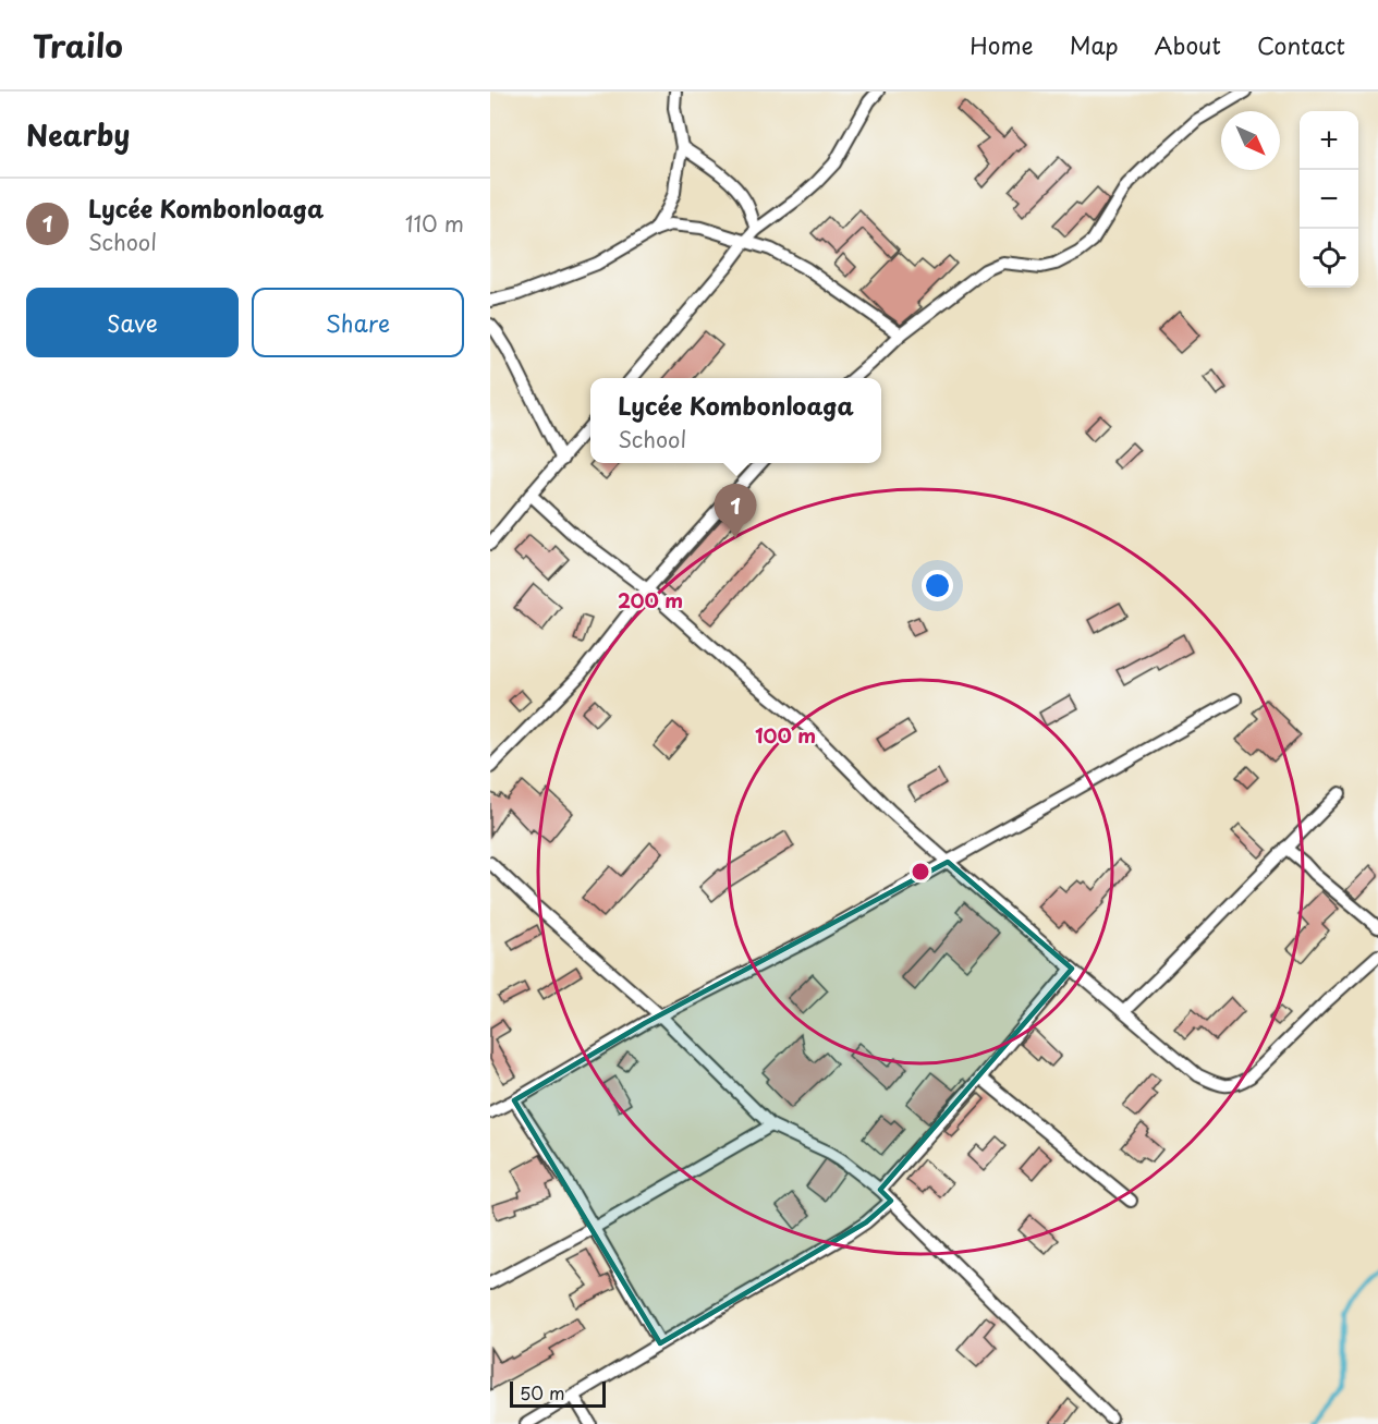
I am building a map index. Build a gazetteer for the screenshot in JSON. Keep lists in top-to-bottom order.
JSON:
{
  "scale_bar": "50 m",
  "north": "bottom right",
  "page": {
    "header": "Trailo",
    "nav": [
      "Home",
      "Map",
      "About",
      "Contact"
    ],
    "heading": "Nearby",
    "map_buttons": ["+", "−"],
    "list": [
      {
        "mark": "1",
        "name": "Lycée Kombonloaga",
        "note": "School",
        "value": "110 m"
      }
    ],
    "buttons": ["Save", "Share"],
    "popup": ["Lycée Kombonloaga", "School"],
    "pins": "1",
    "scale": "50 m"
  },
  "rings": ["200 m", "100 m"]
}
